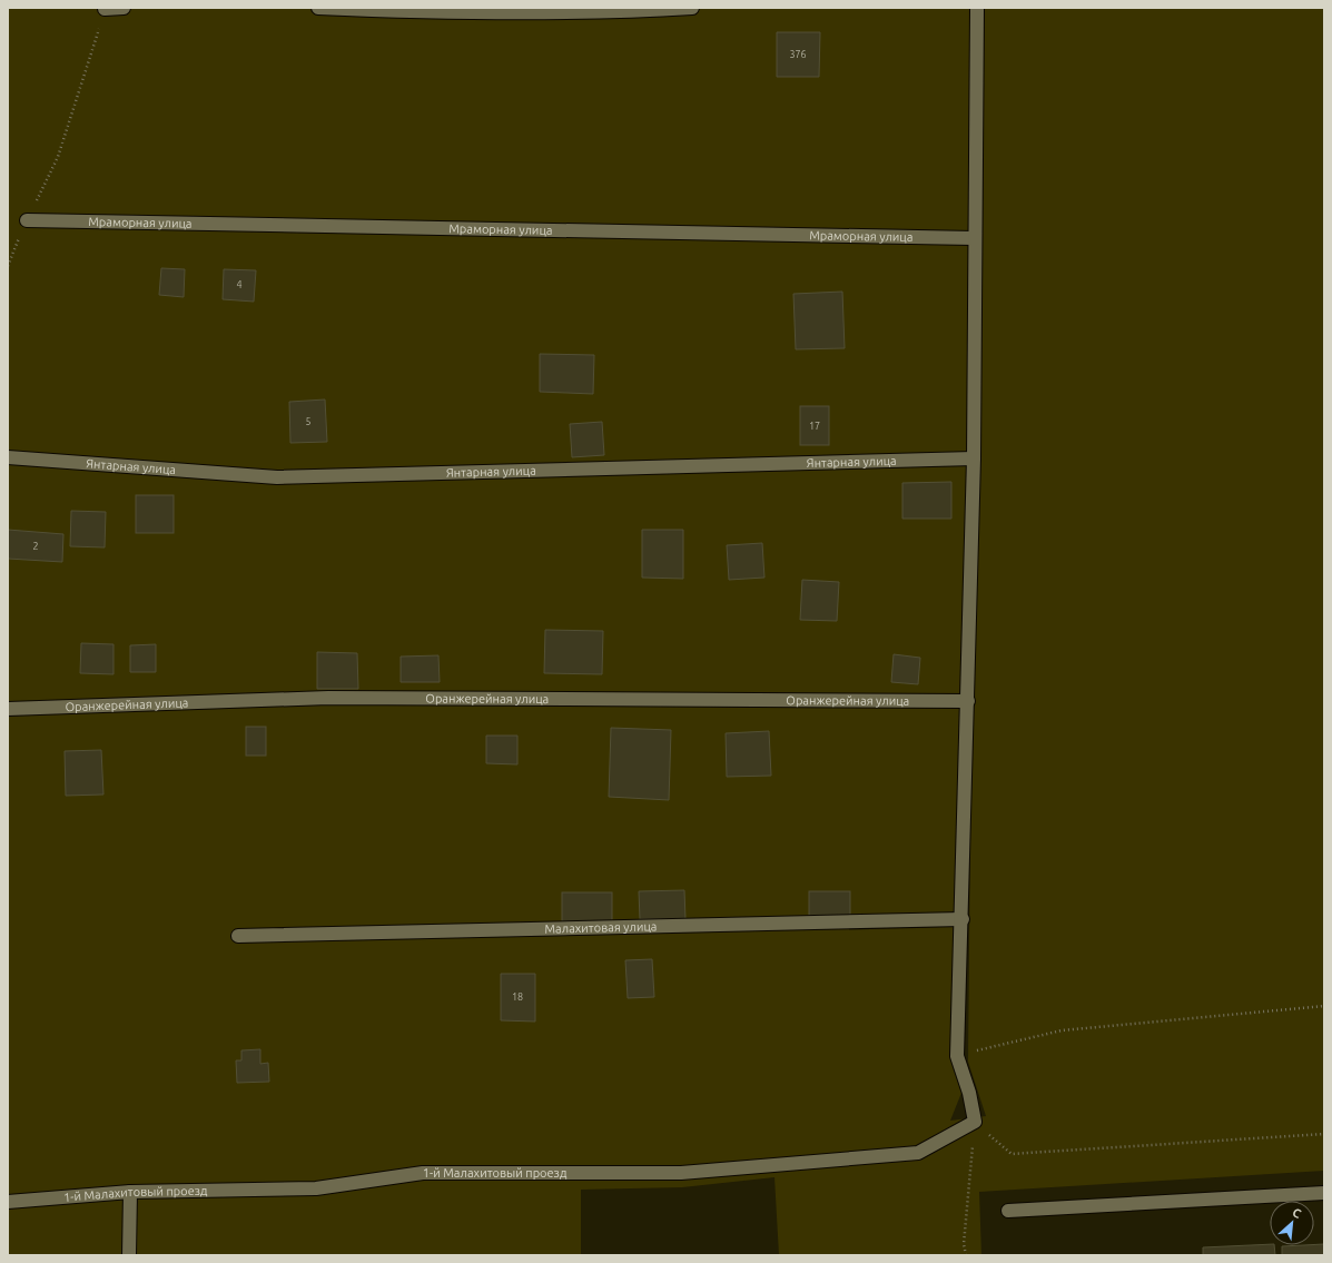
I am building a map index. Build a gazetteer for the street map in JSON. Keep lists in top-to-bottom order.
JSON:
{
  "streets": {
    "street": [
      "Мраморная улица",
      "Янтарная улица",
      "Оранжерейная улица",
      "Малахитовая улица",
      "1-й Малахитовый проезд"
    ]
  },
  "house_numbers": [
    "376",
    "4",
    "5",
    "17",
    "2",
    "18"
  ],
  "north": "top right"
}
